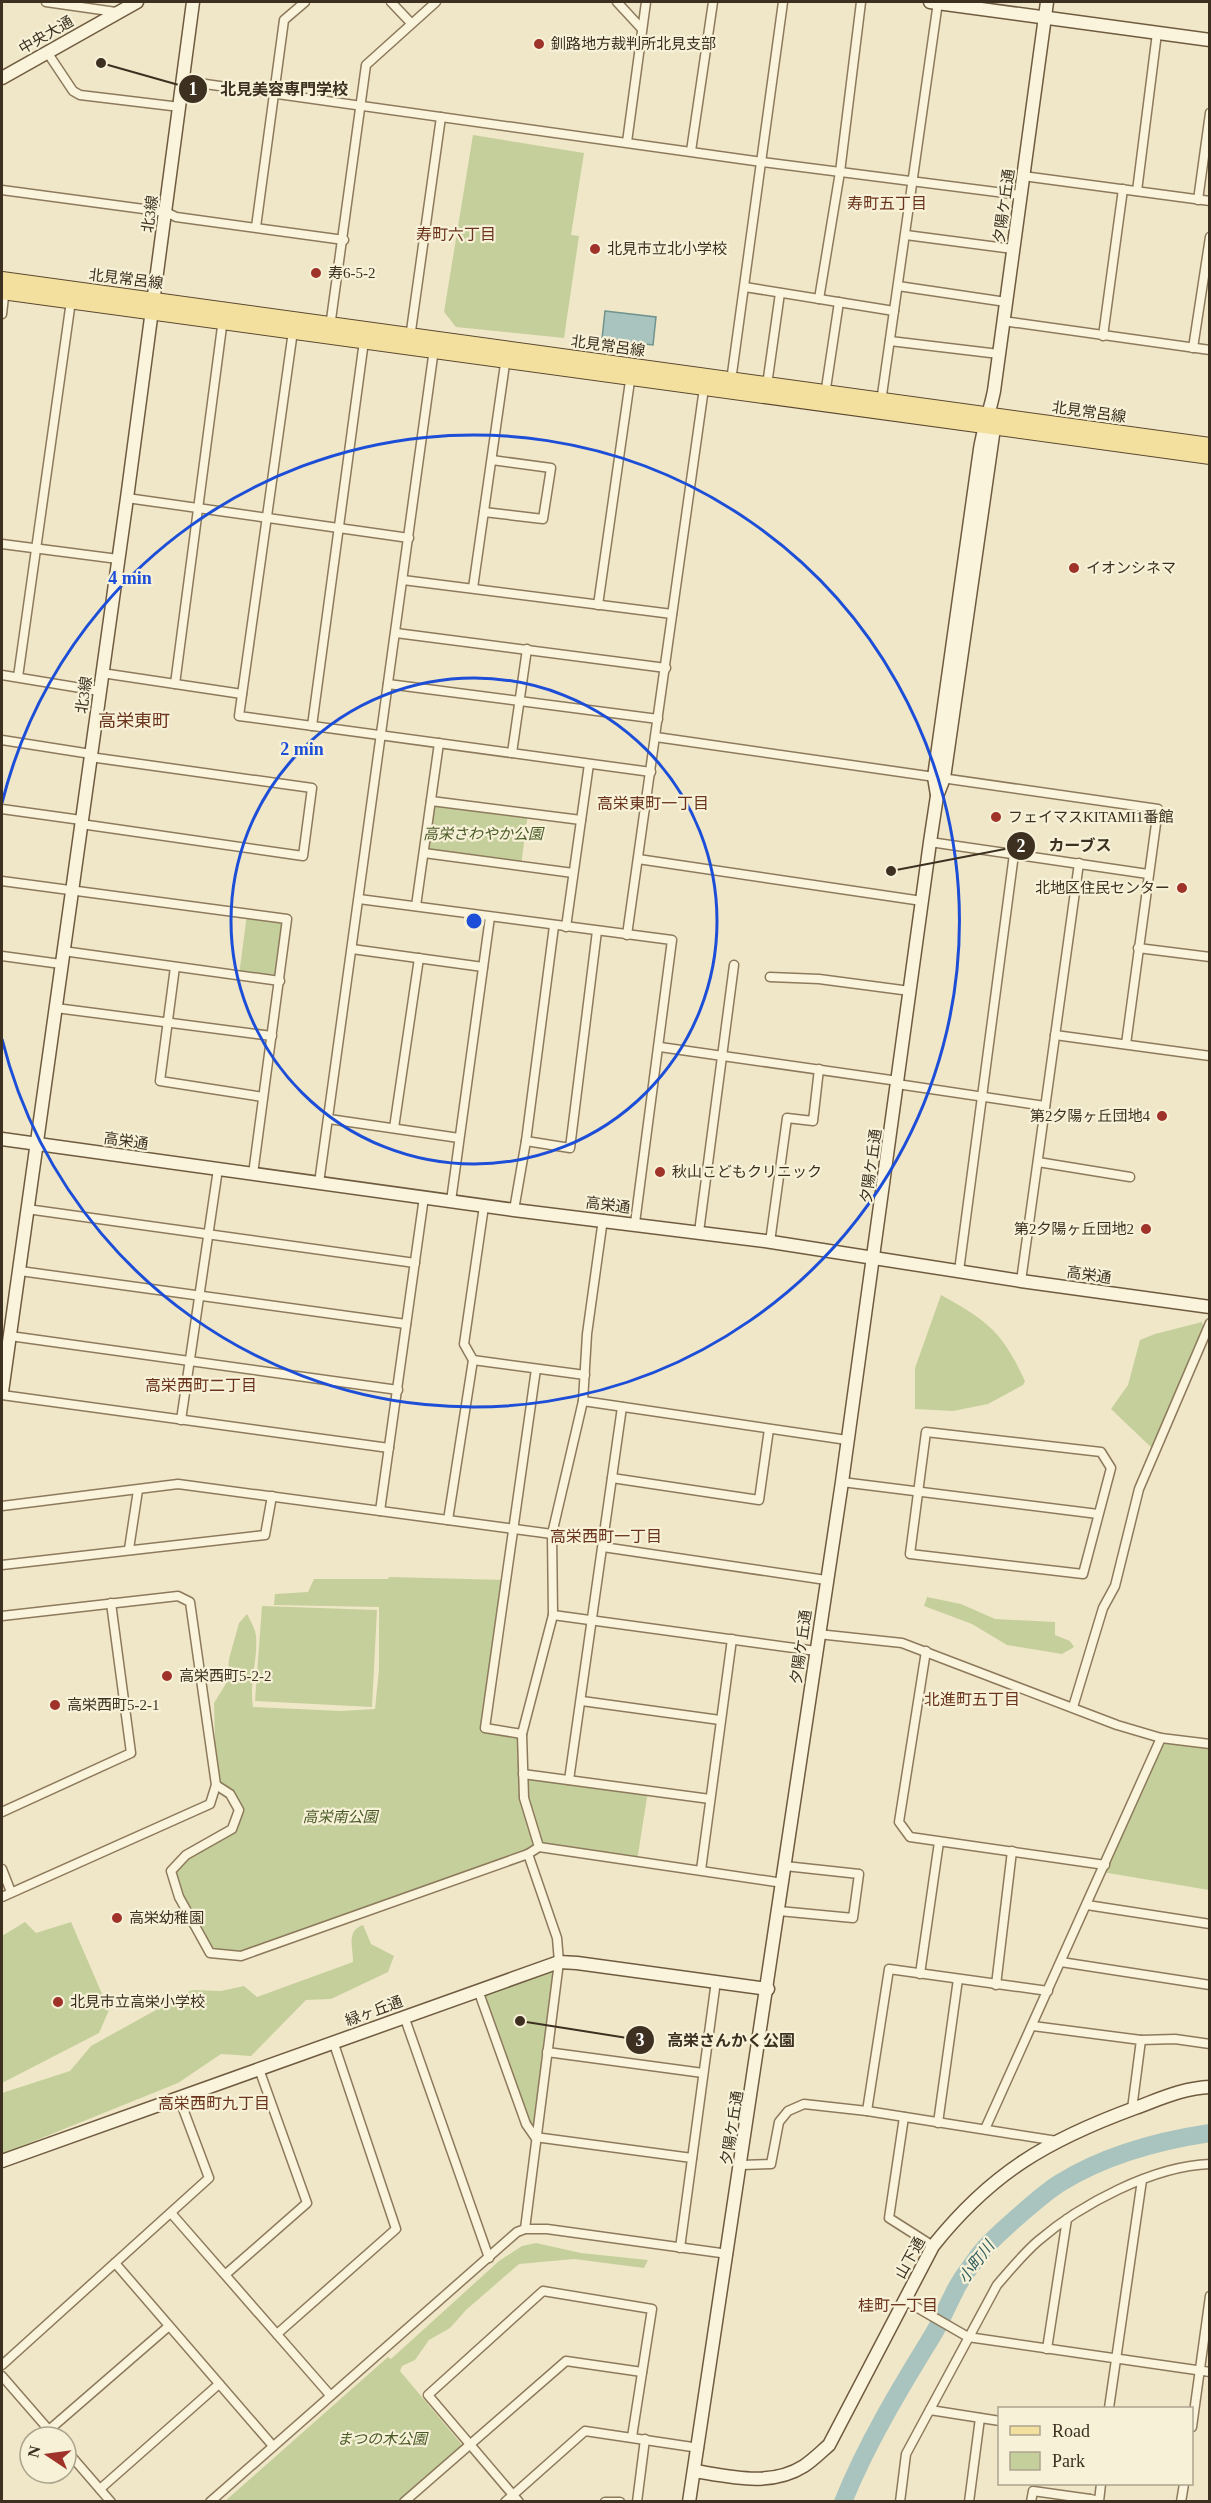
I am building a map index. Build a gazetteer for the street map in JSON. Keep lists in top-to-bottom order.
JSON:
{
  "streets": {
    "main road": ["北見常呂線"],
    "street": [
      "中央大通",
      "夕陽ケ丘通",
      "北3線",
      "高栄通",
      "緑ヶ丘通",
      "山下通"
    ]
  },
  "crossings": [
    ["夕陽ケ丘通", "北見常呂線"],
    ["夕陽ケ丘通", "高栄通"],
    ["夕陽ケ丘通", "緑ヶ丘通"],
    ["夕陽ケ丘通", "山下通"],
    ["北3線", "北見常呂線"],
    ["北3線", "高栄通"]
  ],
  "districts": [
    "寿町五丁目",
    "寿町六丁目",
    "高栄東町",
    "高栄東町一丁目",
    "高栄西町二丁目",
    "高栄西町一丁目",
    "北進町五丁目",
    "高栄西町九丁目",
    "桂町一丁目"
  ],
  "water": ["小町川"],
  "parks": ["高栄さわやか公園", "高栄南公園", "まつの木公園"],
  "places": [
    "釧路地方裁判所北見支部",
    "北見美容専門学校",
    "北見市立北小学校",
    "寿6-5-2",
    "イオンシネマ",
    "フェイマスKITAMI1番館",
    "カーブス",
    "北地区住民センター",
    "第2夕陽ヶ丘団地4",
    "秋山こどもクリニック",
    "第2夕陽ヶ丘団地2",
    "高栄西町5-2-2",
    "高栄西町5-2-1",
    "高栄幼稚園",
    "北見市立高栄小学校",
    "高栄さんかく公園"
  ],
  "legend": ["Road", "Park"],
  "north": "left",
  "rings": ["4 min", "2 min"]
}
